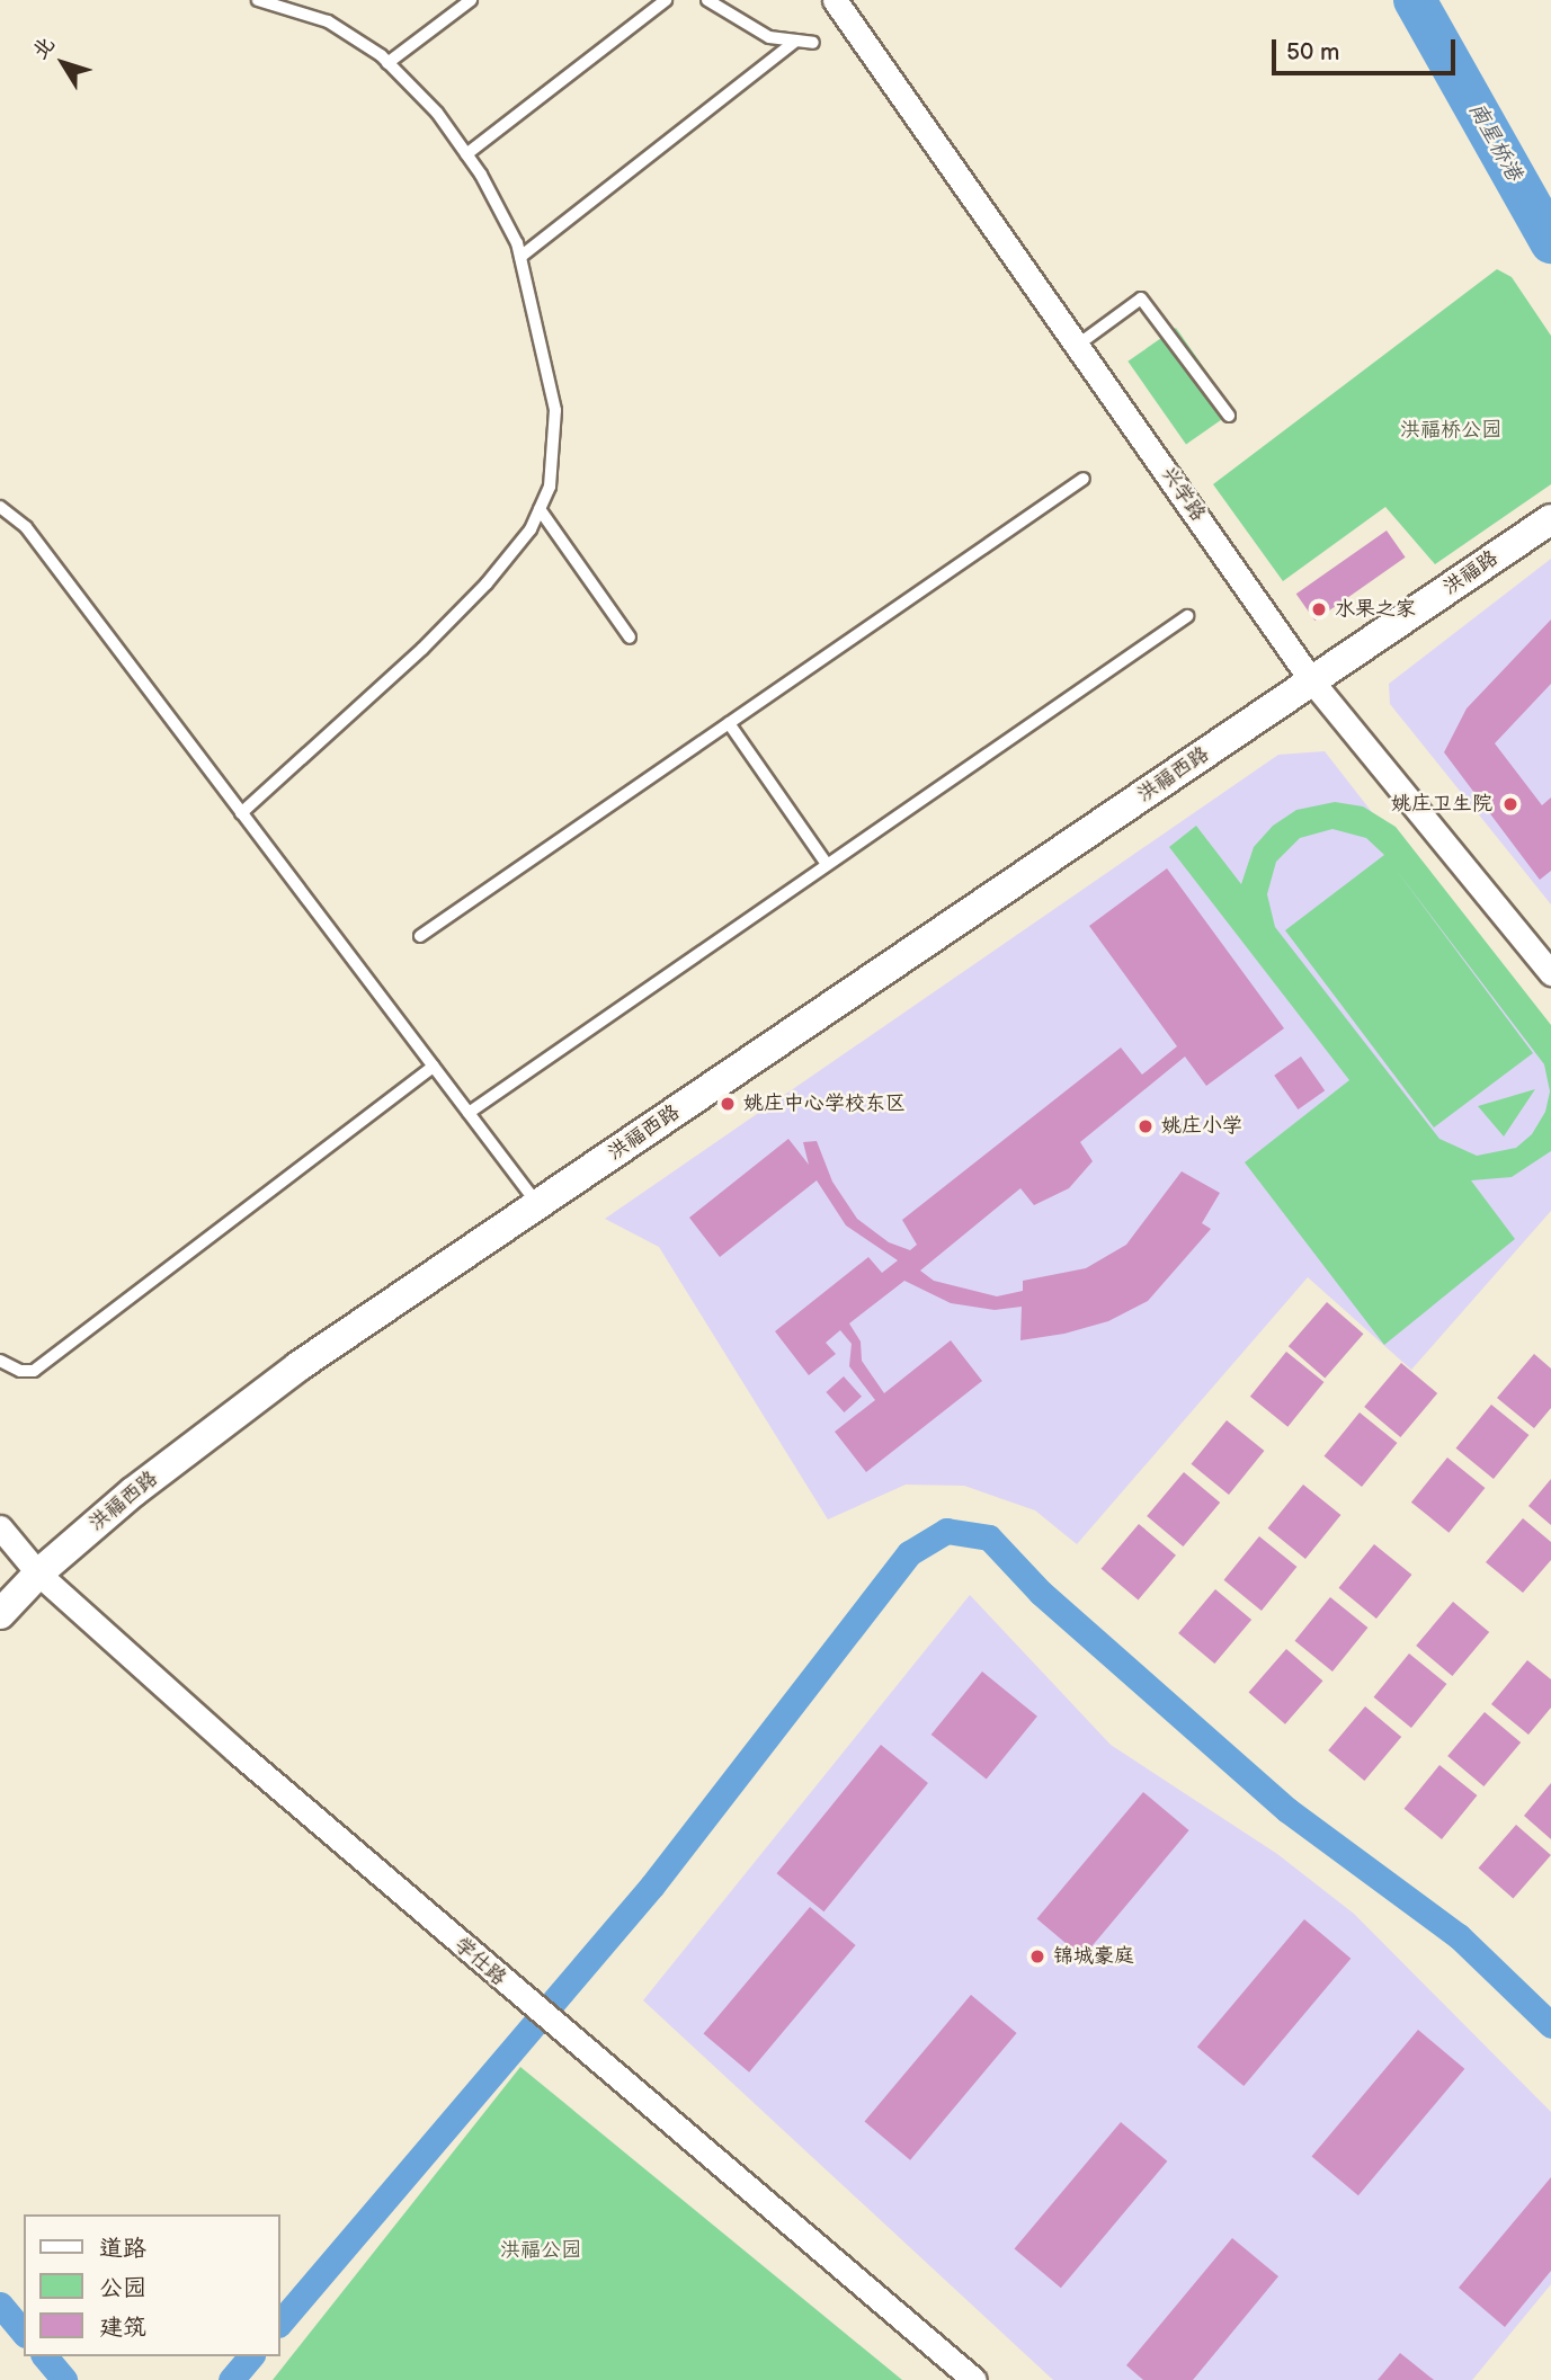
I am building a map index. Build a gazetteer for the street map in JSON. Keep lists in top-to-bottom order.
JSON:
{
  "streets": {
    "street": [
      "兴学路",
      "洪福路",
      "洪福西路",
      "学仕路"
    ]
  },
  "crossings": [
    ["兴学路", "洪福路"],
    ["兴学路", "洪福西路"],
    ["洪福路", "洪福西路"],
    ["洪福西路", "学仕路"]
  ],
  "water": ["南星桥港"],
  "parks": ["洪福桥公园", "洪福公园"],
  "places": [
    "水果之家",
    "姚庄卫生院",
    "姚庄中心学校东区",
    "姚庄小学",
    "锦城豪庭"
  ],
  "legend": ["道路", "公园", "建筑"],
  "scale_bar": "50 m",
  "north": "top left"
}
